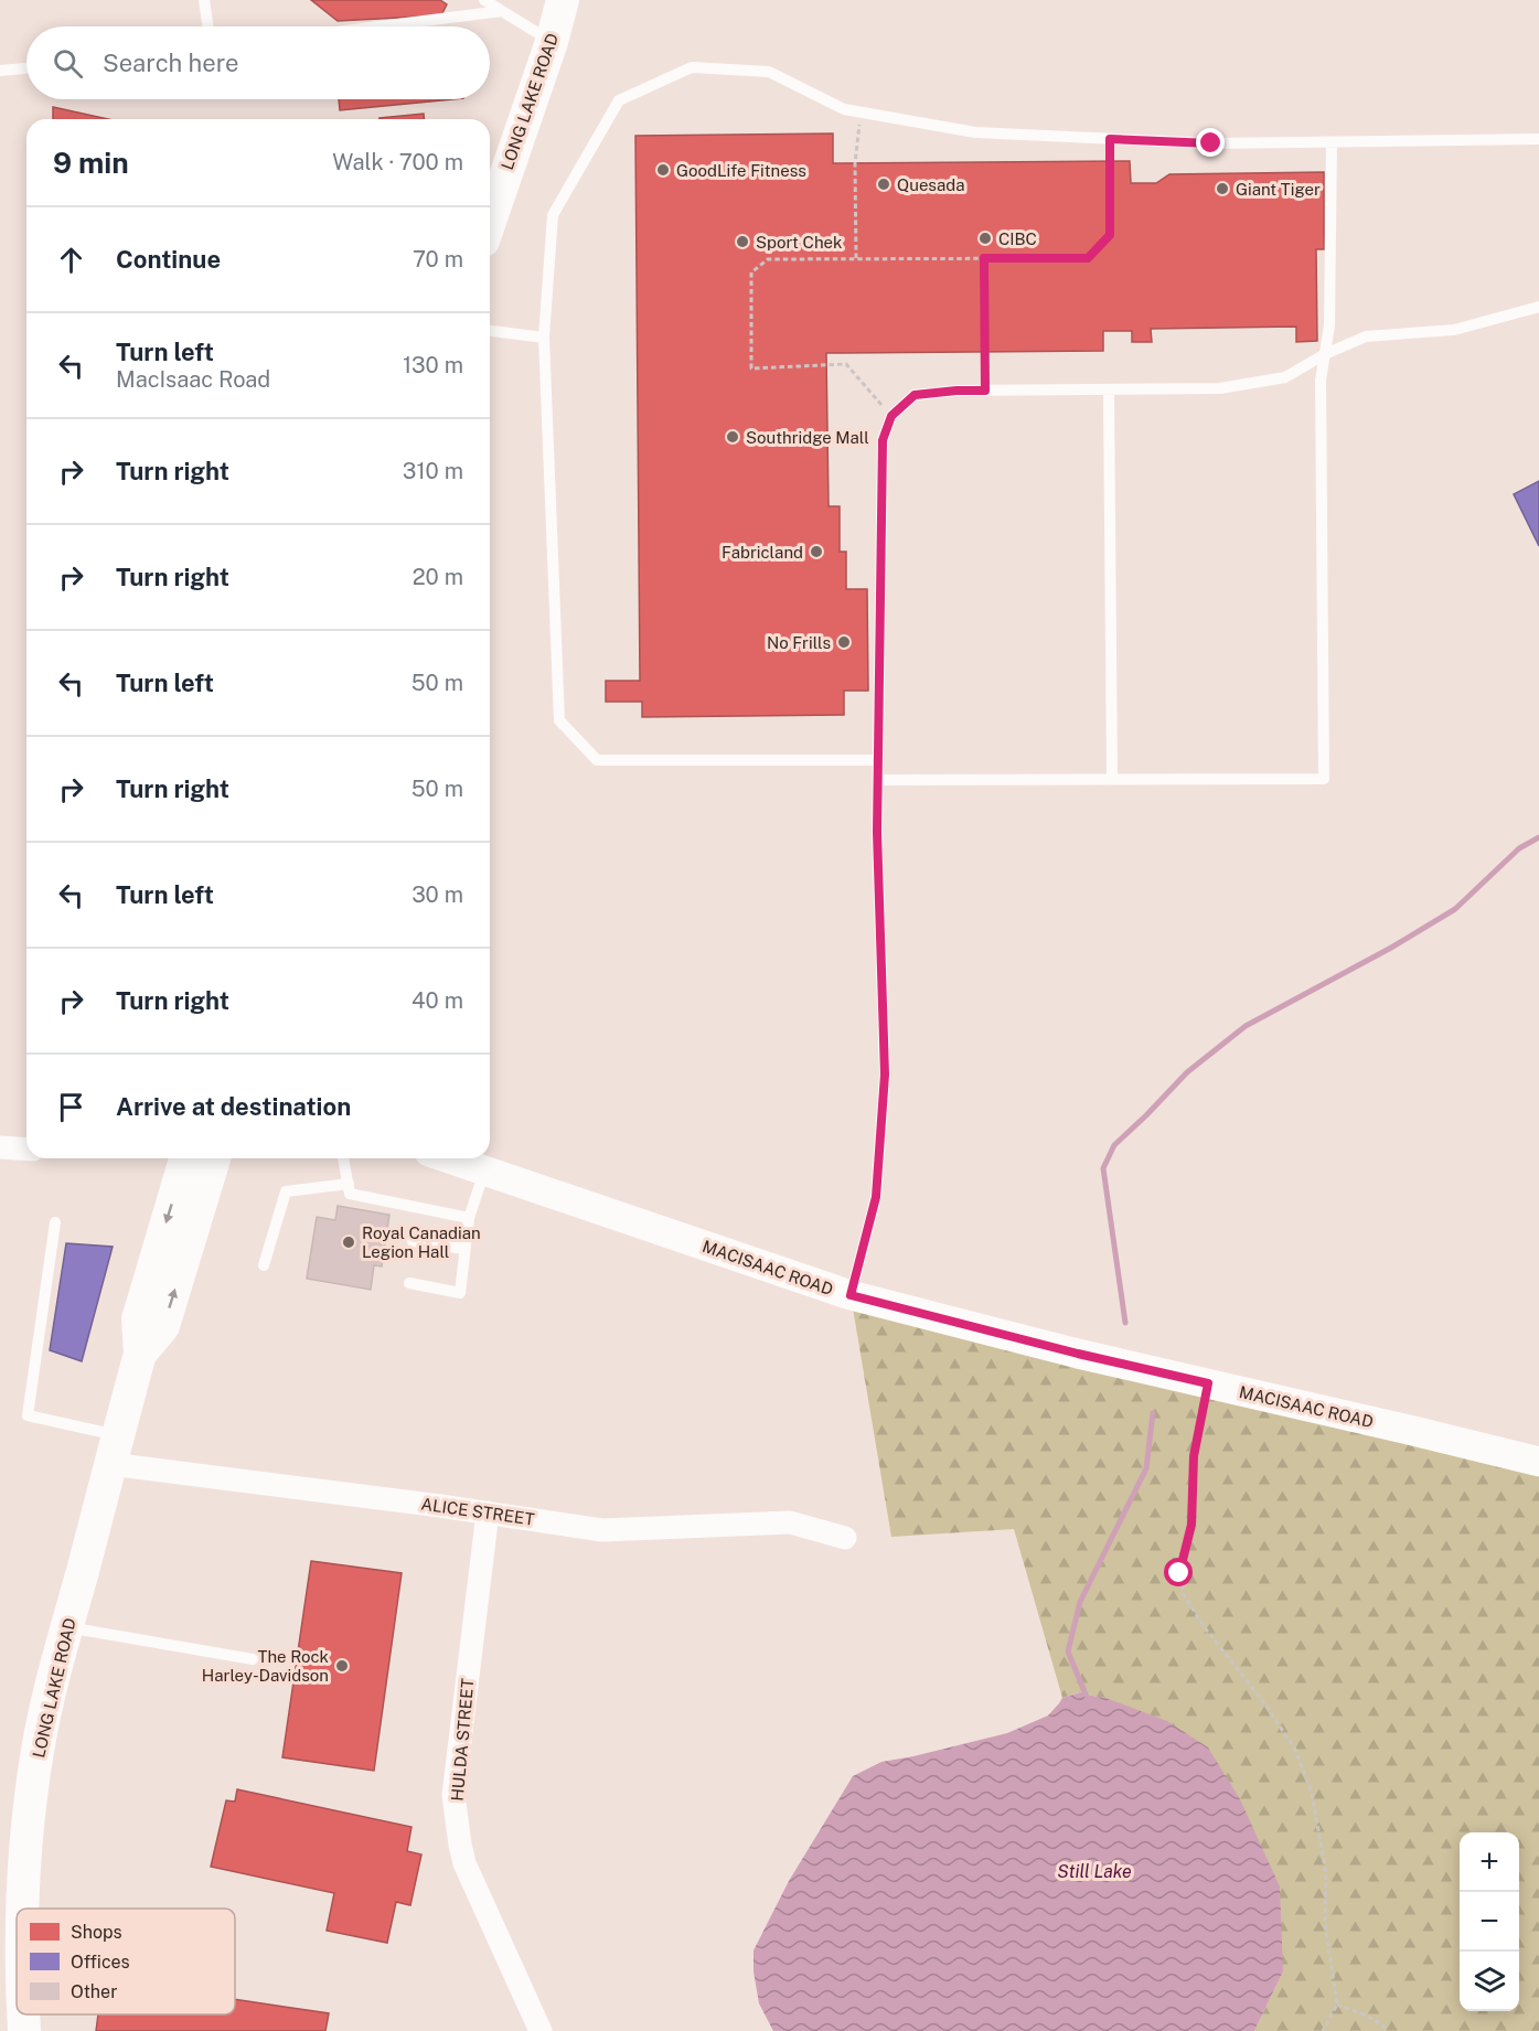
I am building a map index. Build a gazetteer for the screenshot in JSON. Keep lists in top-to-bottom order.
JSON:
{
  "streets": {
    "main road": ["LONG LAKE ROAD"],
    "street": ["MACISAAC ROAD", "ALICE STREET", "HULDA STREET"]
  },
  "crossings": [
    ["LONG LAKE ROAD", "ALICE STREET"],
    ["ALICE STREET", "HULDA STREET"]
  ],
  "water": ["Still Lake"],
  "places": [
    "GoodLife Fitness",
    "Quesada",
    "Giant Tiger",
    "CIBC",
    "Sport Chek",
    "Southridge Mall",
    "Fabricland",
    "No Frills",
    "Royal Canadian Legion Hall",
    "The Rock Harley-Davidson"
  ],
  "legend": ["Shops", "Offices", "Other"],
  "page": {
    "search": "Search here",
    "heading": ["9 min", "Walk · 700 m"],
    "list": [
      ["Continue", "70 m"],
      ["Turn left", "MacIsaac Road", "130 m"],
      ["Turn right", "310 m"],
      ["Turn right", "20 m"],
      ["Turn left", "50 m"],
      ["Turn right", "50 m"],
      ["Turn left", "30 m"],
      ["Turn right", "40 m"],
      "Arrive at destination"
    ],
    "map_buttons": ["+", "−"]
  }
}
